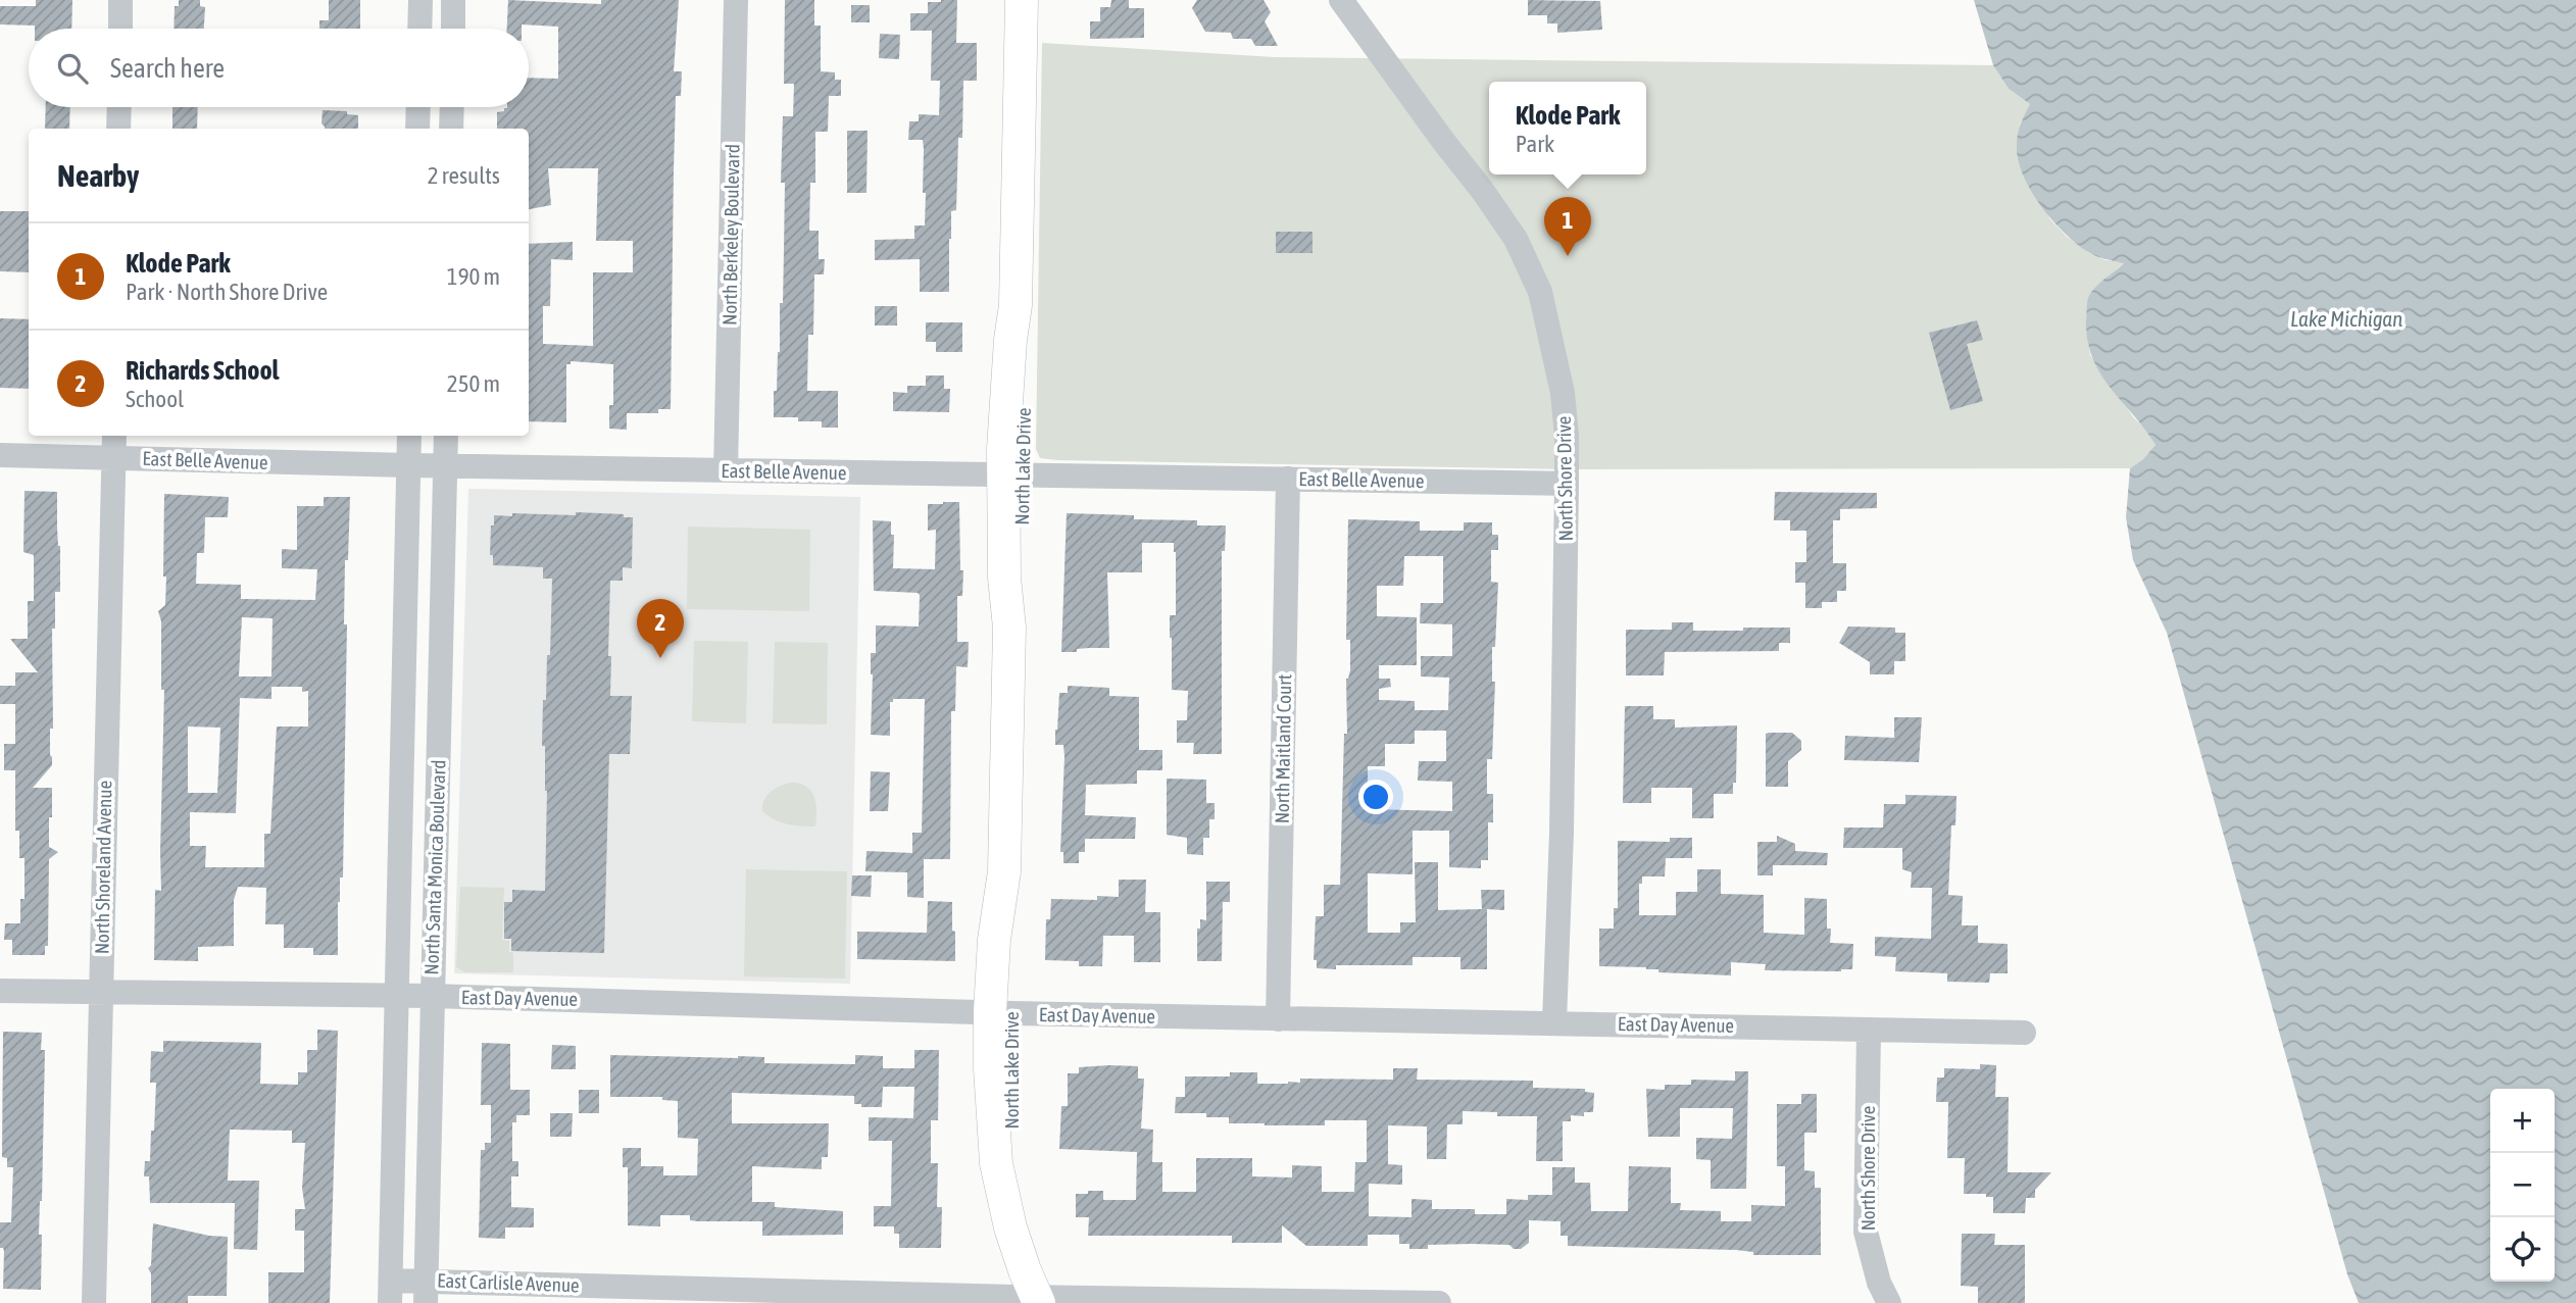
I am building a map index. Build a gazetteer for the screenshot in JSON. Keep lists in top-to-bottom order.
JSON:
{
  "streets": {
    "main road": ["North Lake Drive"],
    "street": [
      "North Berkeley Boulevard",
      "East Belle Avenue",
      "North Shore Drive",
      "North Maitland Court",
      "North Shoreland Avenue",
      "North Santa Monica Boulevard",
      "East Day Avenue",
      "East Carlisle Avenue"
    ]
  },
  "crossings": [
    ["North Berkeley Boulevard", "East Belle Avenue"],
    ["East Belle Avenue", "North Lake Drive"],
    ["East Belle Avenue", "North Shore Drive"],
    ["East Belle Avenue", "North Maitland Court"],
    ["East Belle Avenue", "North Shoreland Avenue"],
    ["East Belle Avenue", "North Santa Monica Boulevard"],
    ["North Lake Drive", "East Day Avenue"],
    ["North Lake Drive", "East Carlisle Avenue"],
    ["North Shore Drive", "East Day Avenue"],
    ["North Maitland Court", "East Day Avenue"],
    ["North Shoreland Avenue", "East Day Avenue"],
    ["North Santa Monica Boulevard", "East Day Avenue"],
    ["North Santa Monica Boulevard", "East Carlisle Avenue"]
  ],
  "water": ["Lake Michigan"],
  "page": {
    "search": "Search here",
    "popup": ["Klode Park", "Park"],
    "heading": ["Nearby", "2 results"],
    "pins": ["1", "2"],
    "list": [
      {
        "mark": "1",
        "name": "Klode Park",
        "note": "Park · North Shore Drive",
        "value": "190 m"
      },
      {
        "mark": "2",
        "name": "Richards School",
        "note": "School",
        "value": "250 m"
      }
    ],
    "map_buttons": ["+", "−"]
  }
}
